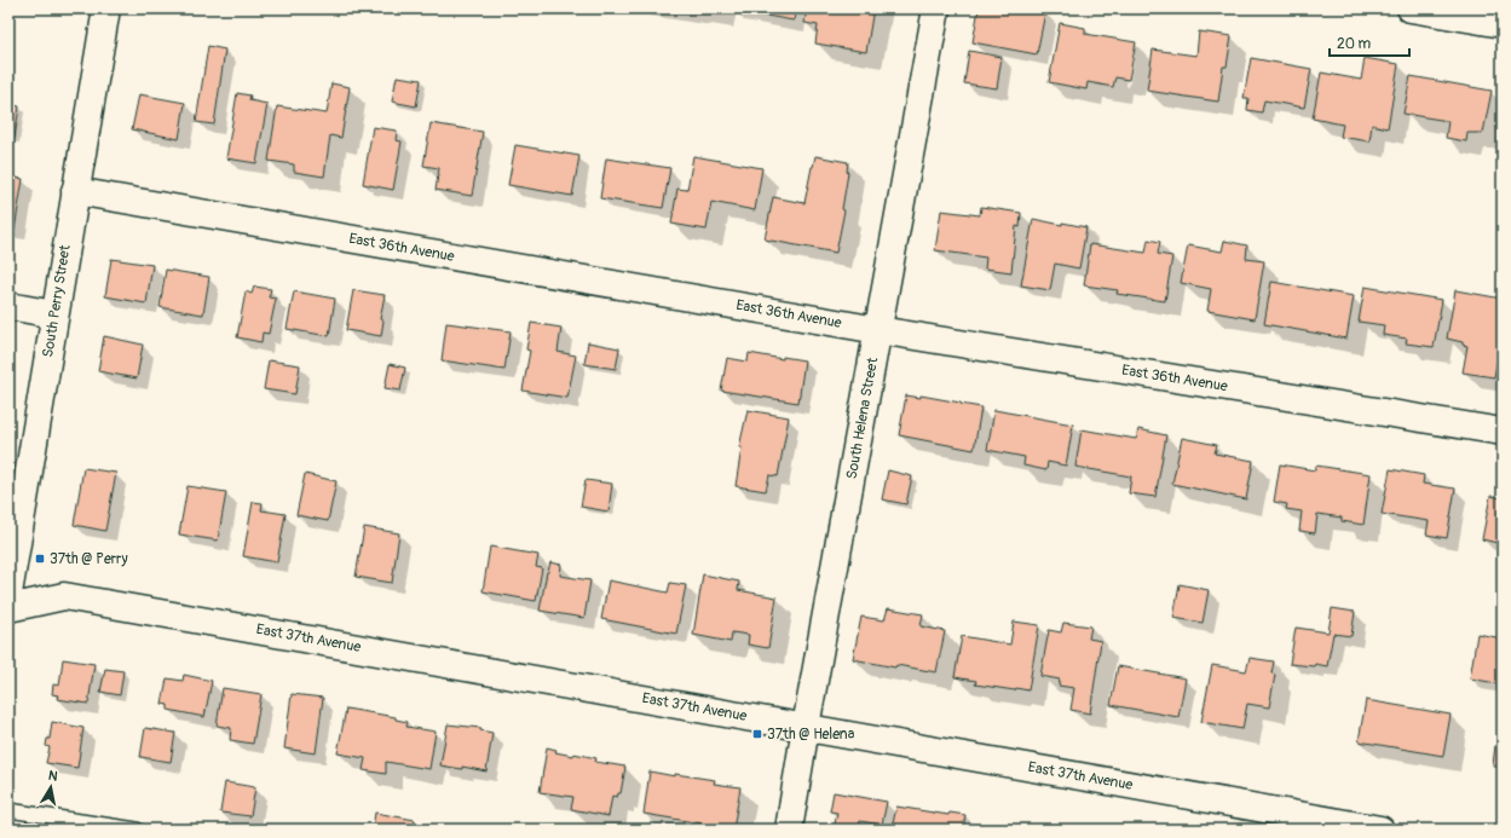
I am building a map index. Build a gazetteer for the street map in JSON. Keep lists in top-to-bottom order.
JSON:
{
  "streets": {
    "street": [
      "East 36th Avenue",
      "South Perry Street",
      "South Helena Street",
      "East 37th Avenue"
    ]
  },
  "crossings": [
    ["East 36th Avenue", "South Perry Street"],
    ["East 36th Avenue", "South Helena Street"],
    ["South Helena Street", "East 37th Avenue"]
  ],
  "places": {
    "transit": ["37th @ Perry", "37th @ Helena"]
  },
  "scale_bar": "20 m",
  "north": "top"
}
